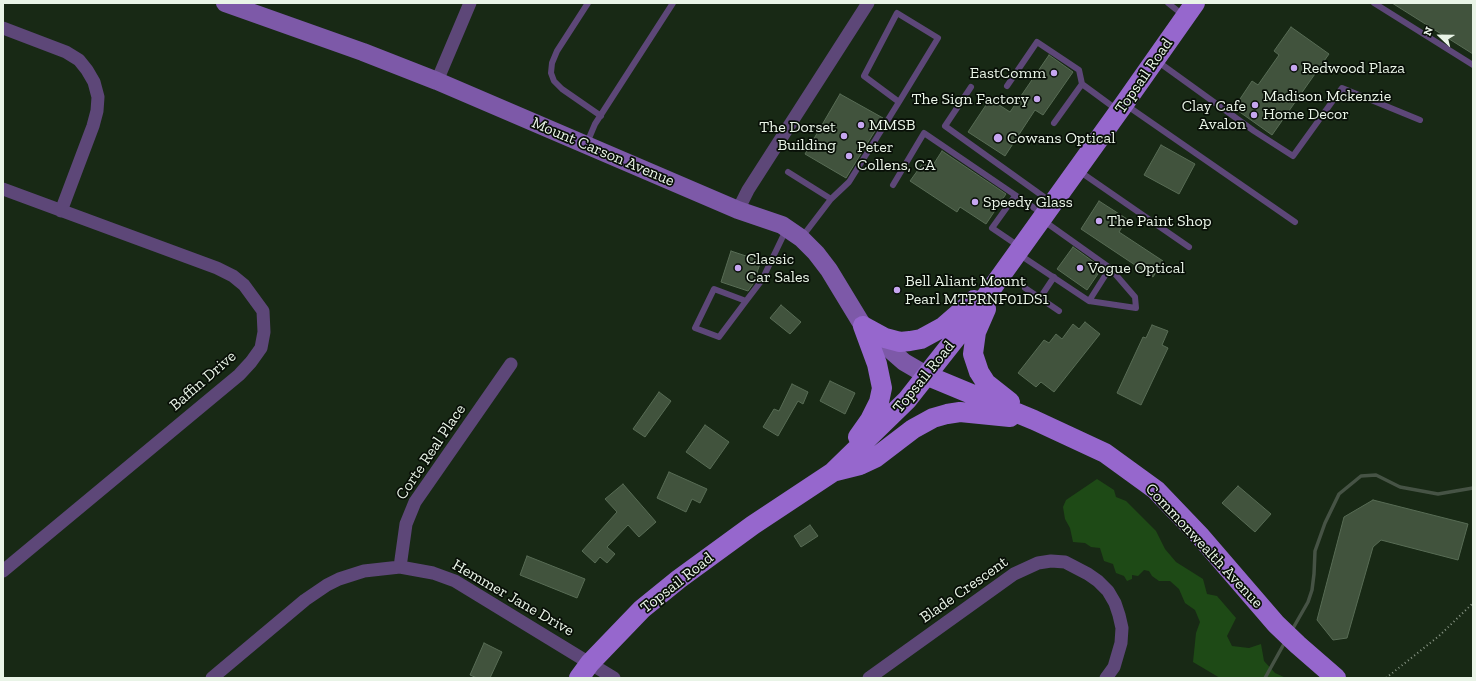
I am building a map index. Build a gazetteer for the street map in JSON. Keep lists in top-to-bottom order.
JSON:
{
  "streets": {
    "main road": ["Topsail Road", "Mount Carson Avenue", "Commonwealth Avenue"],
    "street": [
      "Baffin Drive",
      "Corte Real Place",
      "Blade Crescent",
      "Hemmer Jane Drive"
    ]
  },
  "crossings": [
    ["Topsail Road", "Mount Carson Avenue"],
    ["Topsail Road", "Commonwealth Avenue"],
    ["Topsail Road", "Hemmer Jane Drive"],
    ["Mount Carson Avenue", "Commonwealth Avenue"],
    ["Corte Real Place", "Hemmer Jane Drive"]
  ],
  "places": [
    "Redwood Plaza",
    "EastComm",
    "The Sign Factory",
    "Madison Mckenzie Home Decor",
    "Clay Cafe Avalon",
    "MMSB",
    "The Dorset Building",
    "Cowans Optical",
    "Peter Collens, CA",
    "Speedy Glass",
    "The Paint Shop",
    "Classic Car Sales",
    "Vogue Optical",
    "Bell Aliant Mount Pearl MTPRNF01DS1"
  ],
  "north": "left"
}
